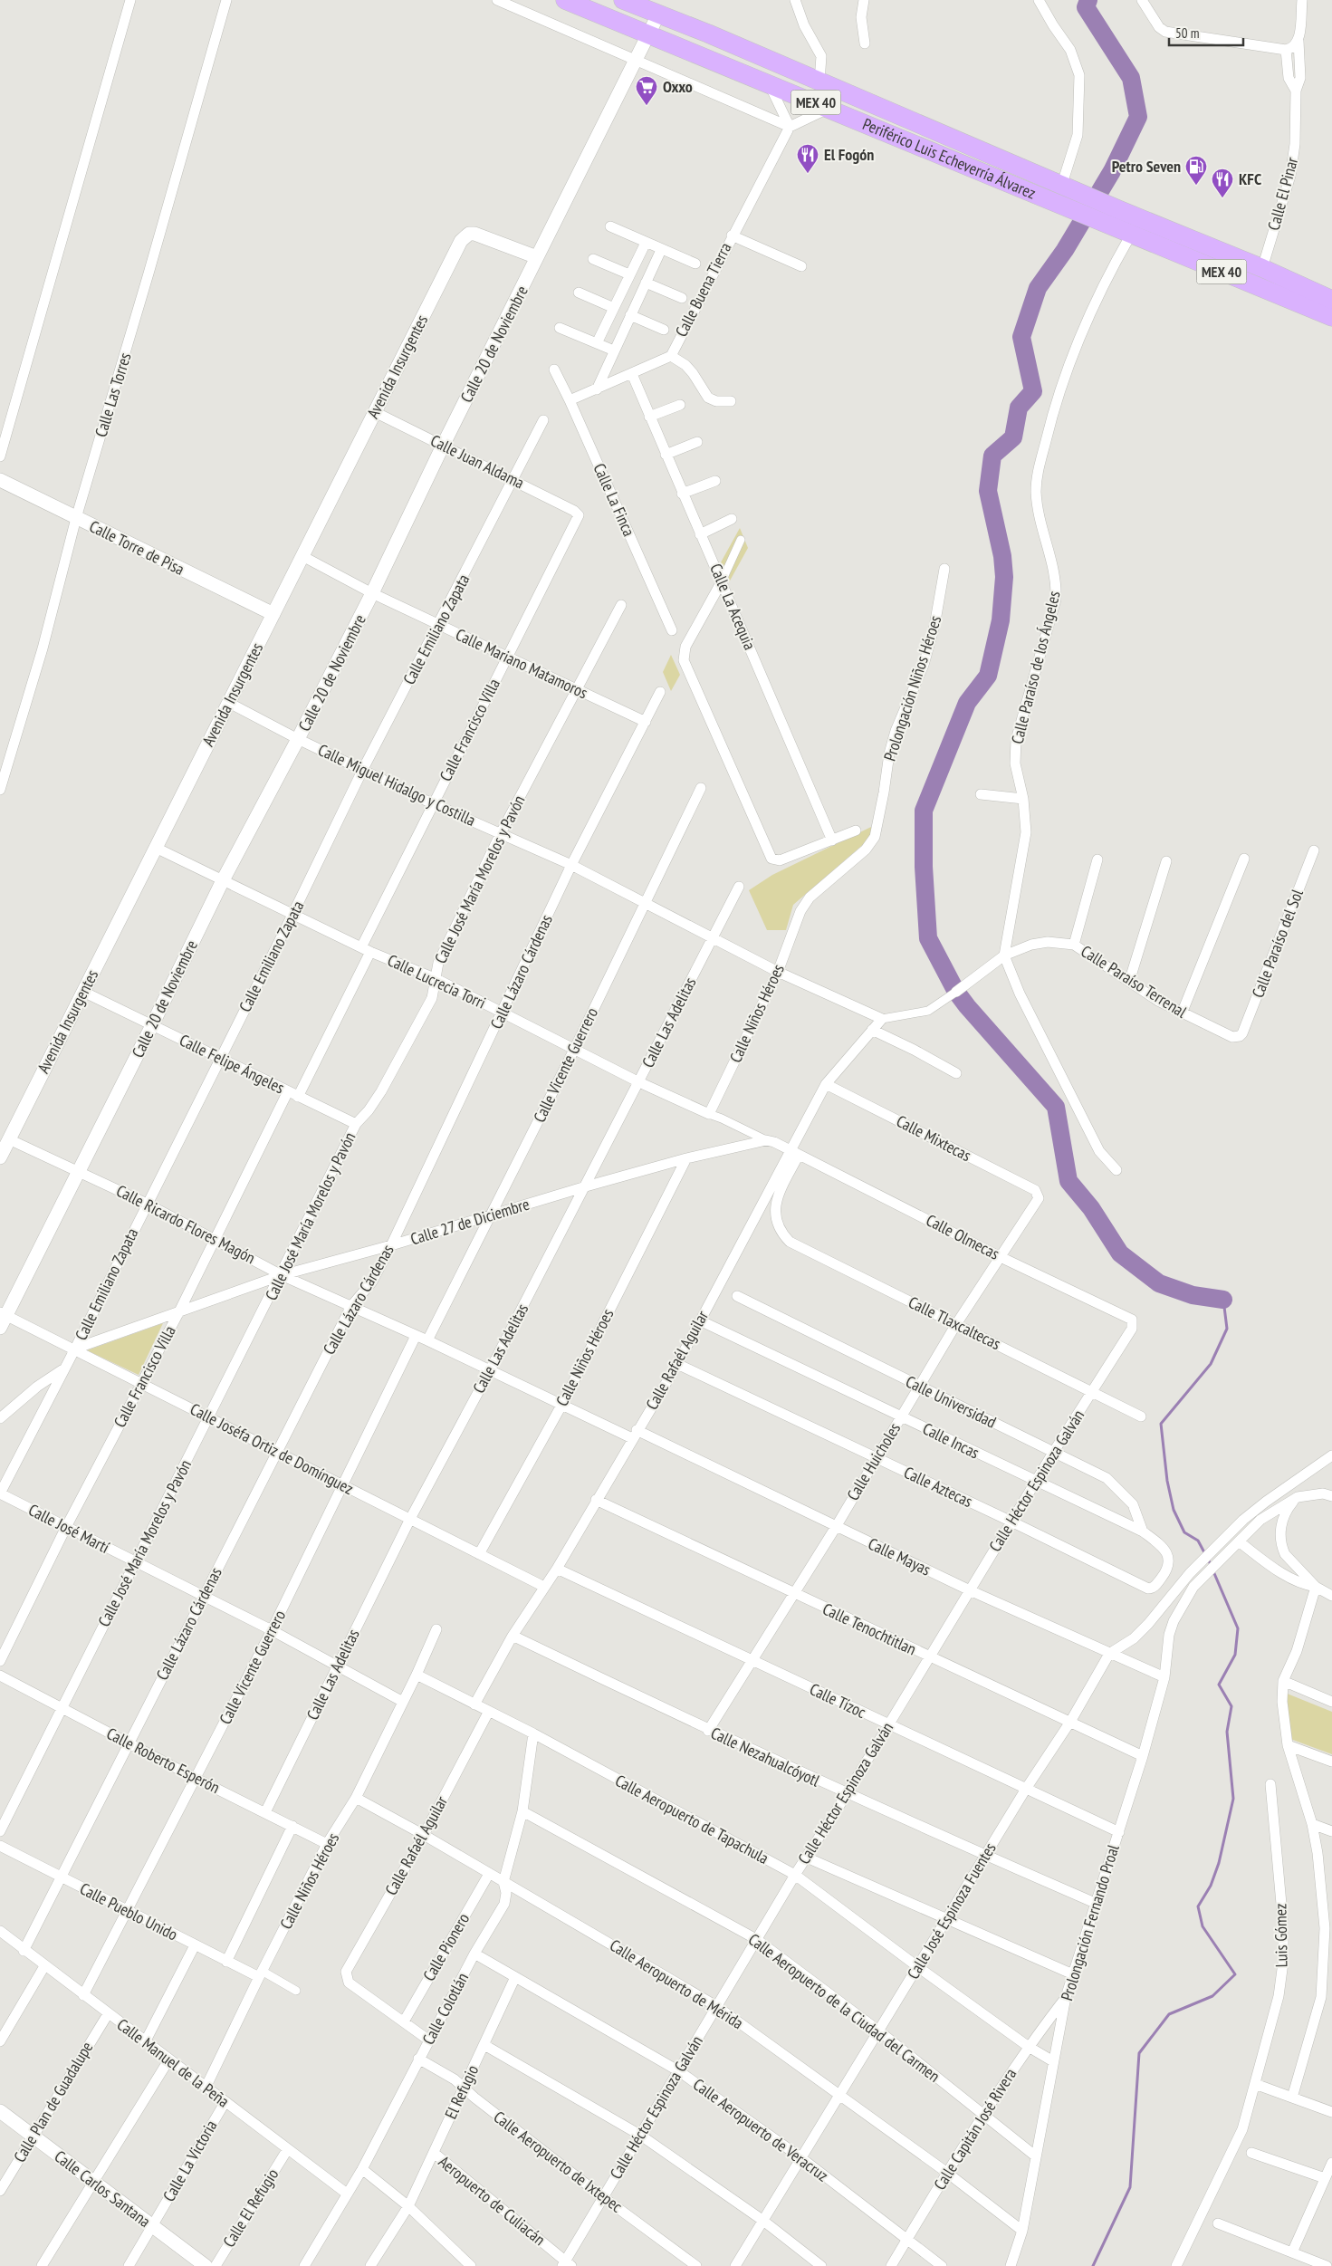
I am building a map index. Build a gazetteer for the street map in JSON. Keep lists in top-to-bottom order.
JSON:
{
  "streets": {
    "highway": ["MEX 40", "Periférico Luis Echeverría Álvarez"],
    "street": [
      "Calle El Pinar",
      "Calle Buena Tierra",
      "Calle 20 de Noviembre",
      "Avenida Insurgentes",
      "Calle Las Torres",
      "Calle Juan Aldama",
      "Calle La Finca",
      "Calle Torre de Pisa",
      "Calle La Acequia",
      "Calle Emiliano Zapata",
      "Calle Mariano Matamoros",
      "Calle Paraíso de los Ángeles",
      "Prolongación Niños Héroes",
      "Calle Francisco Villa",
      "Calle Miguel Hidalgo y Costilla",
      "Calle José María Morelos y Pavón",
      "Calle Paraíso del Sol",
      "Calle Lázaro Cárdenas",
      "Calle Lucrecia Torri",
      "Calle Paraíso Terrenal",
      "Calle Niños Héroes",
      "Calle Las Adelitas",
      "Calle Felipe Ángeles",
      "Calle Vicente Guerrero",
      "Calle Mixtecas",
      "Calle 27 de Diciembre",
      "Calle Ricardo Flores Magón",
      "Calle Olmecas",
      "Calle Tlaxcaltecas",
      "Calle Rafaél Aguilar",
      "Calle Universidad",
      "Calle Incas",
      "Calle Joséfa Ortiz de Domínguez",
      "Calle Huicholes",
      "Calle Héctor Espinoza Galván",
      "Calle Aztecas",
      "Calle José Martí",
      "Calle Mayas",
      "Calle Tenochtitlan",
      "Calle Tízoc",
      "Calle Nezahualcóyotl",
      "Calle Roberto Esperón",
      "Calle Aeropuerto de Tapachula",
      "Calle José Espinoza Fuentes",
      "Calle Pueblo Unido",
      "Prolongación Fernando Proal",
      "Luis Gómez",
      "Calle Pionero",
      "Calle Aeropuerto de Mérida",
      "Calle Aeropuerto de la Ciudad del Carmen",
      "Calle Colotlán",
      "Calle Manuel de la Peña",
      "El Refugio",
      "Calle Plan de Guadalupe",
      "Calle Capitán José Rivera",
      "Calle Aeropuerto de Veracruz",
      "Calle La Victoria",
      "Calle Aeropuerto de Ixtepec",
      "Calle Carlos Santana",
      "Aeropuerto de Culiacán",
      "Calle El Refugio"
    ]
  },
  "crossings": [
    ["Periférico Luis Echeverría Álvarez", "Calle El Pinar"],
    ["Periférico Luis Echeverría Álvarez", "Calle 20 de Noviembre"],
    ["Periférico Luis Echeverría Álvarez", "Calle Paraíso de los Ángeles"],
    ["Calle Buena Tierra", "Calle La Finca"],
    ["Calle Buena Tierra", "Calle La Acequia"],
    ["Calle 20 de Noviembre", "Avenida Insurgentes"],
    ["Calle 20 de Noviembre", "Calle Juan Aldama"],
    ["Calle 20 de Noviembre", "Calle Mariano Matamoros"],
    ["Calle 20 de Noviembre", "Calle Miguel Hidalgo y Costilla"],
    ["Calle 20 de Noviembre", "Calle Lucrecia Torri"],
    ["Calle 20 de Noviembre", "Calle Felipe Ángeles"],
    ["Calle 20 de Noviembre", "Calle Ricardo Flores Magón"],
    ["Calle 20 de Noviembre", "Calle Joséfa Ortiz de Domínguez"],
    ["Avenida Insurgentes", "Calle Juan Aldama"],
    ["Avenida Insurgentes", "Calle Torre de Pisa"],
    ["Avenida Insurgentes", "Calle Mariano Matamoros"],
    ["Avenida Insurgentes", "Calle Miguel Hidalgo y Costilla"],
    ["Avenida Insurgentes", "Calle Lucrecia Torri"],
    ["Avenida Insurgentes", "Calle Felipe Ángeles"],
    ["Avenida Insurgentes", "Calle Ricardo Flores Magón"],
    ["Calle Las Torres", "Calle Torre de Pisa"],
    ["Calle Juan Aldama", "Calle Emiliano Zapata"],
    ["Calle Juan Aldama", "Calle Francisco Villa"],
    ["Calle Emiliano Zapata", "Calle Mariano Matamoros"],
    ["Calle Emiliano Zapata", "Calle Miguel Hidalgo y Costilla"],
    ["Calle Emiliano Zapata", "Calle Lucrecia Torri"],
    ["Calle Emiliano Zapata", "Calle Felipe Ángeles"],
    ["Calle Emiliano Zapata", "Calle 27 de Diciembre"],
    ["Calle Emiliano Zapata", "Calle Ricardo Flores Magón"],
    ["Calle Emiliano Zapata", "Calle Joséfa Ortiz de Domínguez"],
    ["Calle Emiliano Zapata", "Calle José Martí"],
    ["Calle Mariano Matamoros", "Calle Francisco Villa"],
    ["Calle Mariano Matamoros", "Calle José María Morelos y Pavón"],
    ["Calle Mariano Matamoros", "Calle Lázaro Cárdenas"],
    ["Calle Paraíso de los Ángeles", "Calle Paraíso Terrenal"],
    ["Prolongación Niños Héroes", "Calle Niños Héroes"],
    ["Calle Francisco Villa", "Calle Miguel Hidalgo y Costilla"],
    ["Calle Francisco Villa", "Calle Lucrecia Torri"],
    ["Calle Francisco Villa", "Calle Felipe Ángeles"],
    ["Calle Francisco Villa", "Calle 27 de Diciembre"],
    ["Calle Francisco Villa", "Calle Ricardo Flores Magón"],
    ["Calle Francisco Villa", "Calle Joséfa Ortiz de Domínguez"],
    ["Calle Francisco Villa", "Calle José Martí"],
    ["Calle Miguel Hidalgo y Costilla", "Calle José María Morelos y Pavón"],
    ["Calle Miguel Hidalgo y Costilla", "Calle Lázaro Cárdenas"],
    ["Calle Miguel Hidalgo y Costilla", "Calle Niños Héroes"],
    ["Calle Miguel Hidalgo y Costilla", "Calle Las Adelitas"],
    ["Calle Miguel Hidalgo y Costilla", "Calle Vicente Guerrero"],
    ["Calle Miguel Hidalgo y Costilla", "Calle Rafaél Aguilar"],
    ["Calle José María Morelos y Pavón", "Calle Lucrecia Torri"],
    ["Calle José María Morelos y Pavón", "Calle Felipe Ángeles"],
    ["Calle José María Morelos y Pavón", "Calle 27 de Diciembre"],
    ["Calle José María Morelos y Pavón", "Calle Ricardo Flores Magón"],
    ["Calle José María Morelos y Pavón", "Calle Joséfa Ortiz de Domínguez"],
    ["Calle José María Morelos y Pavón", "Calle José Martí"],
    ["Calle José María Morelos y Pavón", "Calle Roberto Esperón"],
    ["Calle Paraíso del Sol", "Calle Paraíso Terrenal"],
    ["Calle Lázaro Cárdenas", "Calle Lucrecia Torri"],
    ["Calle Lázaro Cárdenas", "Calle 27 de Diciembre"],
    ["Calle Lázaro Cárdenas", "Calle Ricardo Flores Magón"],
    ["Calle Lázaro Cárdenas", "Calle Joséfa Ortiz de Domínguez"],
    ["Calle Lázaro Cárdenas", "Calle José Martí"],
    ["Calle Lázaro Cárdenas", "Calle Roberto Esperón"],
    ["Calle Lázaro Cárdenas", "Calle Pueblo Unido"],
    ["Calle Lázaro Cárdenas", "Calle Manuel de la Peña"],
    ["Calle Lucrecia Torri", "Calle Niños Héroes"],
    ["Calle Lucrecia Torri", "Calle Las Adelitas"],
    ["Calle Lucrecia Torri", "Calle Vicente Guerrero"],
    ["Calle Lucrecia Torri", "Calle 27 de Diciembre"],
    ["Calle Niños Héroes", "Calle 27 de Diciembre"],
    ["Calle Niños Héroes", "Calle Ricardo Flores Magón"],
    ["Calle Niños Héroes", "Calle Joséfa Ortiz de Domínguez"],
    ["Calle Niños Héroes", "Calle José Martí"],
    ["Calle Niños Héroes", "Calle Roberto Esperón"],
    ["Calle Niños Héroes", "Calle Aeropuerto de Tapachula"],
    ["Calle Niños Héroes", "Calle Pueblo Unido"],
    ["Calle Niños Héroes", "Calle Aeropuerto de Mérida"],
    ["Calle Niños Héroes", "Calle Manuel de la Peña"],
    ["Calle Las Adelitas", "Calle 27 de Diciembre"],
    ["Calle Las Adelitas", "Calle Ricardo Flores Magón"],
    ["Calle Las Adelitas", "Calle Joséfa Ortiz de Domínguez"],
    ["Calle Las Adelitas", "Calle José Martí"],
    ["Calle Las Adelitas", "Calle Roberto Esperón"],
    ["Calle Vicente Guerrero", "Calle 27 de Diciembre"],
    ["Calle Vicente Guerrero", "Calle Ricardo Flores Magón"],
    ["Calle Vicente Guerrero", "Calle Joséfa Ortiz de Domínguez"],
    ["Calle Vicente Guerrero", "Calle José Martí"],
    ["Calle Vicente Guerrero", "Calle Roberto Esperón"],
    ["Calle Vicente Guerrero", "Calle Pueblo Unido"],
    ["Calle Vicente Guerrero", "Calle Manuel de la Peña"],
    ["Calle Mixtecas", "Calle Rafaél Aguilar"],
    ["Calle Mixtecas", "Calle Huicholes"],
    ["Calle 27 de Diciembre", "Calle Ricardo Flores Magón"],
    ["Calle 27 de Diciembre", "Calle Joséfa Ortiz de Domínguez"],
    ["Calle Ricardo Flores Magón", "Calle Rafaél Aguilar"],
    ["Calle Ricardo Flores Magón", "Calle Mayas"],
    ["Calle Olmecas", "Calle Tlaxcaltecas"],
    ["Calle Olmecas", "Calle Rafaél Aguilar"],
    ["Calle Olmecas", "Calle Huicholes"],
    ["Calle Olmecas", "Calle Héctor Espinoza Galván"],
    ["Calle Tlaxcaltecas", "Calle Rafaél Aguilar"],
    ["Calle Tlaxcaltecas", "Calle Huicholes"],
    ["Calle Tlaxcaltecas", "Calle Héctor Espinoza Galván"],
    ["Calle Rafaél Aguilar", "Calle Incas"],
    ["Calle Rafaél Aguilar", "Calle Joséfa Ortiz de Domínguez"],
    ["Calle Rafaél Aguilar", "Calle Aztecas"],
    ["Calle Rafaél Aguilar", "Calle Mayas"],
    ["Calle Rafaél Aguilar", "Calle Tenochtitlan"],
    ["Calle Rafaél Aguilar", "Calle Tízoc"],
    ["Calle Rafaél Aguilar", "Calle Nezahualcóyotl"],
    ["Calle Rafaél Aguilar", "Calle Aeropuerto de Tapachula"],
    ["Calle Rafaél Aguilar", "Calle Pionero"],
    ["Calle Rafaél Aguilar", "Calle Aeropuerto de Mérida"],
    ["Calle Universidad", "Calle Incas"],
    ["Calle Universidad", "Calle Huicholes"],
    ["Calle Universidad", "Calle Héctor Espinoza Galván"],
    ["Calle Incas", "Calle Huicholes"],
    ["Calle Incas", "Calle Héctor Espinoza Galván"],
    ["Calle Incas", "Calle Aztecas"],
    ["Calle Huicholes", "Calle Aztecas"],
    ["Calle Huicholes", "Calle Mayas"],
    ["Calle Huicholes", "Calle Tenochtitlan"],
    ["Calle Huicholes", "Calle Tízoc"],
    ["Calle Huicholes", "Calle Nezahualcóyotl"],
    ["Calle Héctor Espinoza Galván", "Calle Aztecas"],
    ["Calle Héctor Espinoza Galván", "Calle Mayas"],
    ["Calle Héctor Espinoza Galván", "Calle Tenochtitlan"],
    ["Calle Héctor Espinoza Galván", "Calle Tízoc"],
    ["Calle Héctor Espinoza Galván", "Calle Nezahualcóyotl"],
    ["Calle Héctor Espinoza Galván", "Calle Aeropuerto de Tapachula"],
    ["Calle Héctor Espinoza Galván", "Calle Aeropuerto de Mérida"],
    ["Calle Héctor Espinoza Galván", "Calle Aeropuerto de la Ciudad del Carmen"],
    ["Calle Héctor Espinoza Galván", "Calle Aeropuerto de Veracruz"],
    ["Calle Héctor Espinoza Galván", "Calle Aeropuerto de Ixtepec"],
    ["Calle Héctor Espinoza Galván", "Aeropuerto de Culiacán"],
    ["Calle Mayas", "Calle José Espinoza Fuentes"],
    ["Calle Mayas", "Prolongación Fernando Proal"],
    ["Calle Tenochtitlan", "Calle José Espinoza Fuentes"],
    ["Calle Tenochtitlan", "Prolongación Fernando Proal"],
    ["Calle Tízoc", "Calle José Espinoza Fuentes"],
    ["Calle Tízoc", "Prolongación Fernando Proal"],
    ["Calle Nezahualcóyotl", "Calle José Espinoza Fuentes"],
    ["Calle Nezahualcóyotl", "Prolongación Fernando Proal"],
    ["Calle Aeropuerto de Tapachula", "Calle José Espinoza Fuentes"],
    ["Calle Aeropuerto de Tapachula", "Prolongación Fernando Proal"],
    ["Calle Aeropuerto de Tapachula", "Calle Colotlán"],
    ["Calle Aeropuerto de Tapachula", "Calle Capitán José Rivera"],
    ["Calle José Espinoza Fuentes", "Calle Aeropuerto de Mérida"],
    ["Calle José Espinoza Fuentes", "Calle Aeropuerto de la Ciudad del Carmen"],
    ["Calle José Espinoza Fuentes", "Calle Aeropuerto de Veracruz"],
    ["Prolongación Fernando Proal", "Calle Aeropuerto de Mérida"],
    ["Prolongación Fernando Proal", "Calle Aeropuerto de la Ciudad del Carmen"],
    ["Prolongación Fernando Proal", "Calle Capitán José Rivera"],
    ["Calle Pionero", "Calle Aeropuerto de Mérida"],
    ["Calle Aeropuerto de Mérida", "Calle Colotlán"],
    ["Calle Aeropuerto de Mérida", "Calle Capitán José Rivera"],
    ["Calle Aeropuerto de la Ciudad del Carmen", "Calle Colotlán"],
    ["Calle Aeropuerto de la Ciudad del Carmen", "Calle Capitán José Rivera"],
    ["Calle Colotlán", "Calle Manuel de la Peña"],
    ["Calle Colotlán", "Calle Aeropuerto de Veracruz"],
    ["Calle Colotlán", "Calle Aeropuerto de Ixtepec"],
    ["Calle Manuel de la Peña", "Calle Plan de Guadalupe"],
    ["Calle Manuel de la Peña", "Calle La Victoria"],
    ["Calle Manuel de la Peña", "Calle El Refugio"],
    ["El Refugio", "Calle Aeropuerto de Veracruz"],
    ["El Refugio", "Calle Aeropuerto de Ixtepec"],
    ["El Refugio", "Aeropuerto de Culiacán"],
    ["Calle Plan de Guadalupe", "Calle Carlos Santana"],
    ["Calle Capitán José Rivera", "Calle Aeropuerto de Veracruz"],
    ["Calle La Victoria", "Calle Carlos Santana"]
  ],
  "places": {
    "supermarket": ["Oxxo"],
    "restaurant": ["El Fogón", "KFC"],
    "fuel station": ["Petro Seven"]
  },
  "scale_bar": "50 m"
}
